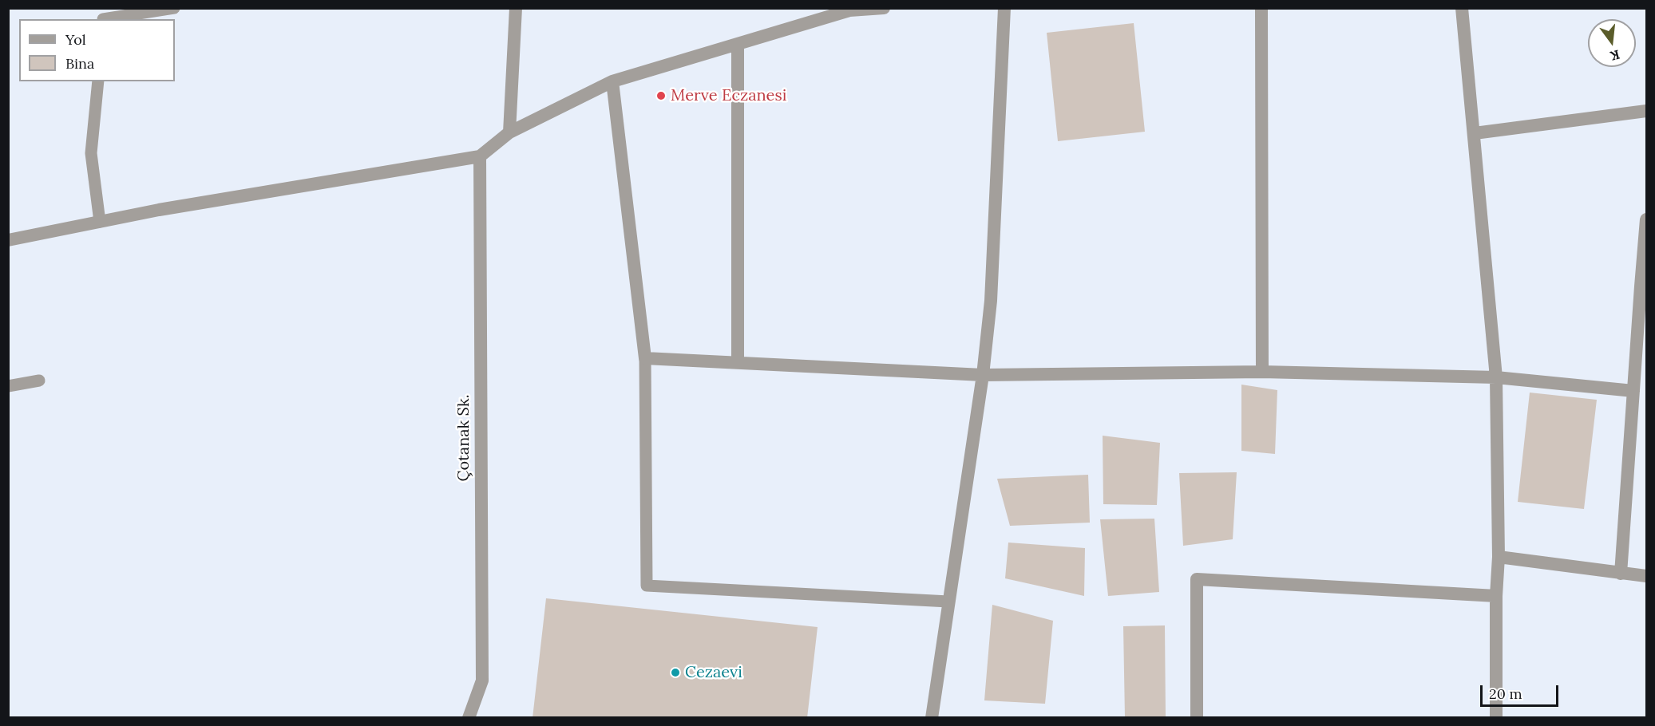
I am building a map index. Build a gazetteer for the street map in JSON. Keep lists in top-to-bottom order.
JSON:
{
  "streets": {
    "street": ["Çotanak Sk."]
  },
  "places": ["Merve Eczanesi", "Cezaevi"],
  "legend": ["Yol", "Bina"],
  "scale_bar": "20 m",
  "north": "bottom"
}
